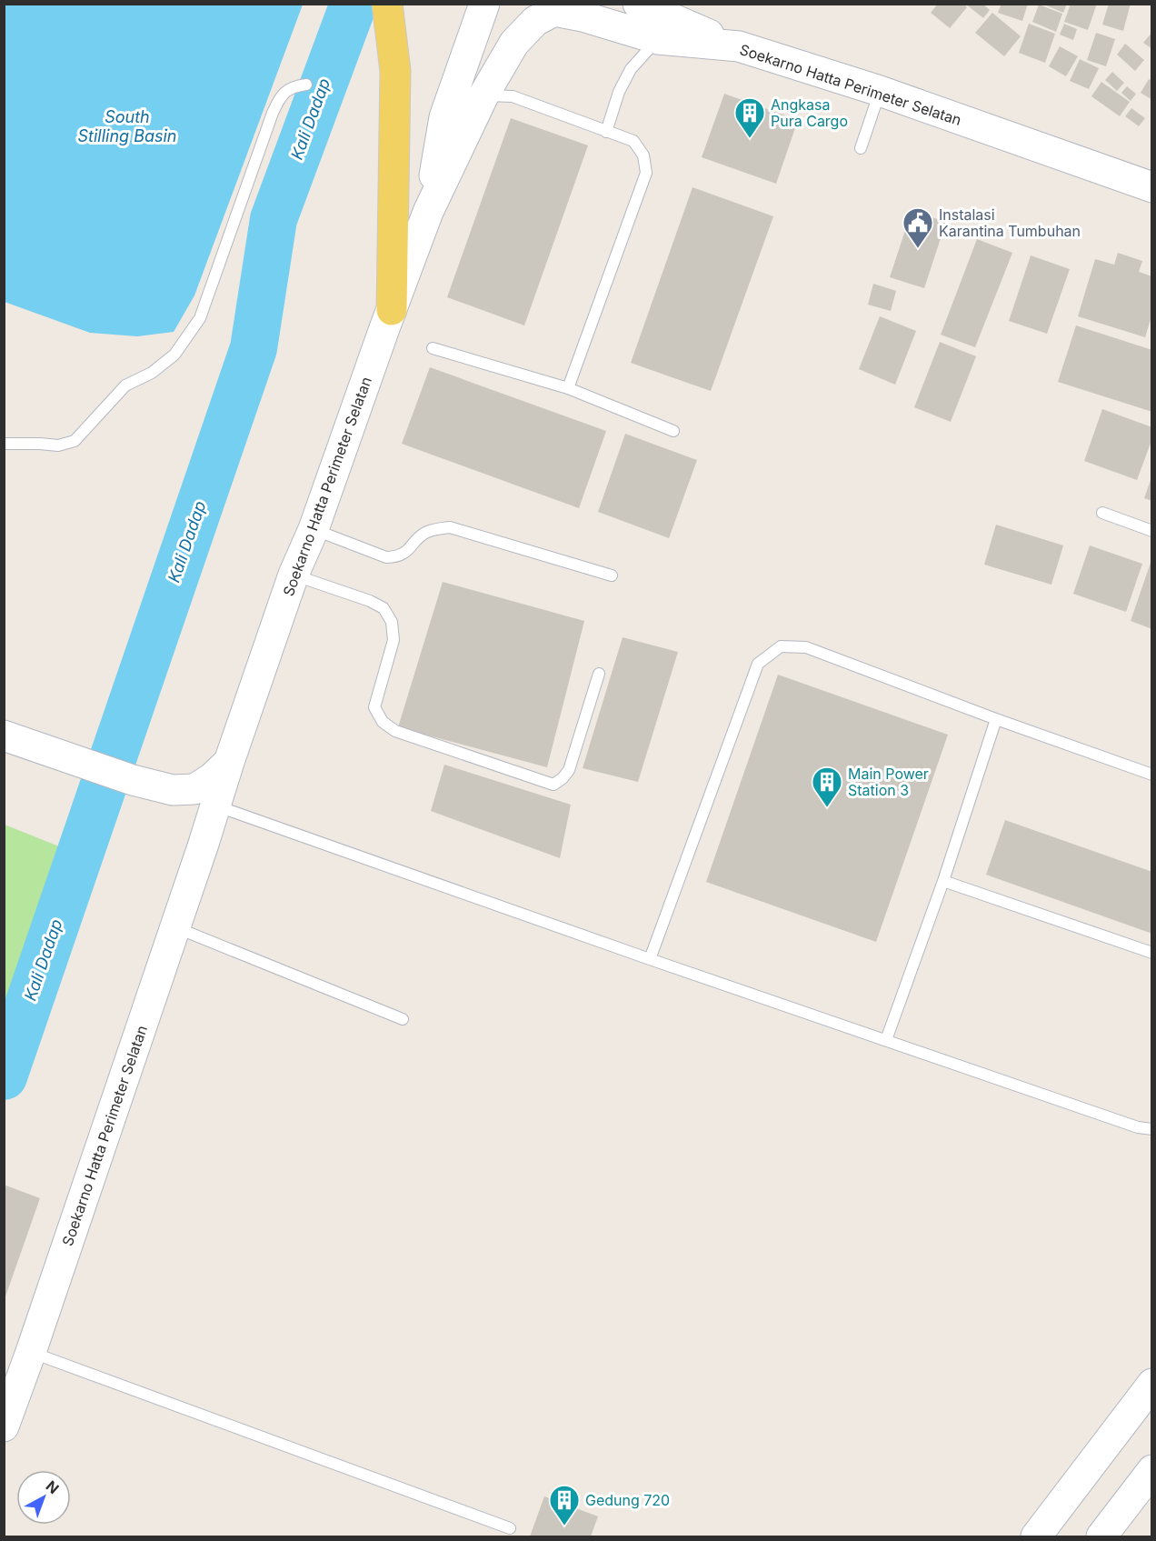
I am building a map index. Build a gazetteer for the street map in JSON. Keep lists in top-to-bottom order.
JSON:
{
  "streets": {
    "main road": ["Soekarno Hatta Perimeter Selatan"]
  },
  "water": ["South Stilling Basin", "Kali Dadap"],
  "places": {
    "building": ["Angkasa Pura Cargo", "Main Power Station 3", "Gedung 720"],
    "public building": ["Instalasi Karantina Tumbuhan"]
  },
  "north": "top right"
}
